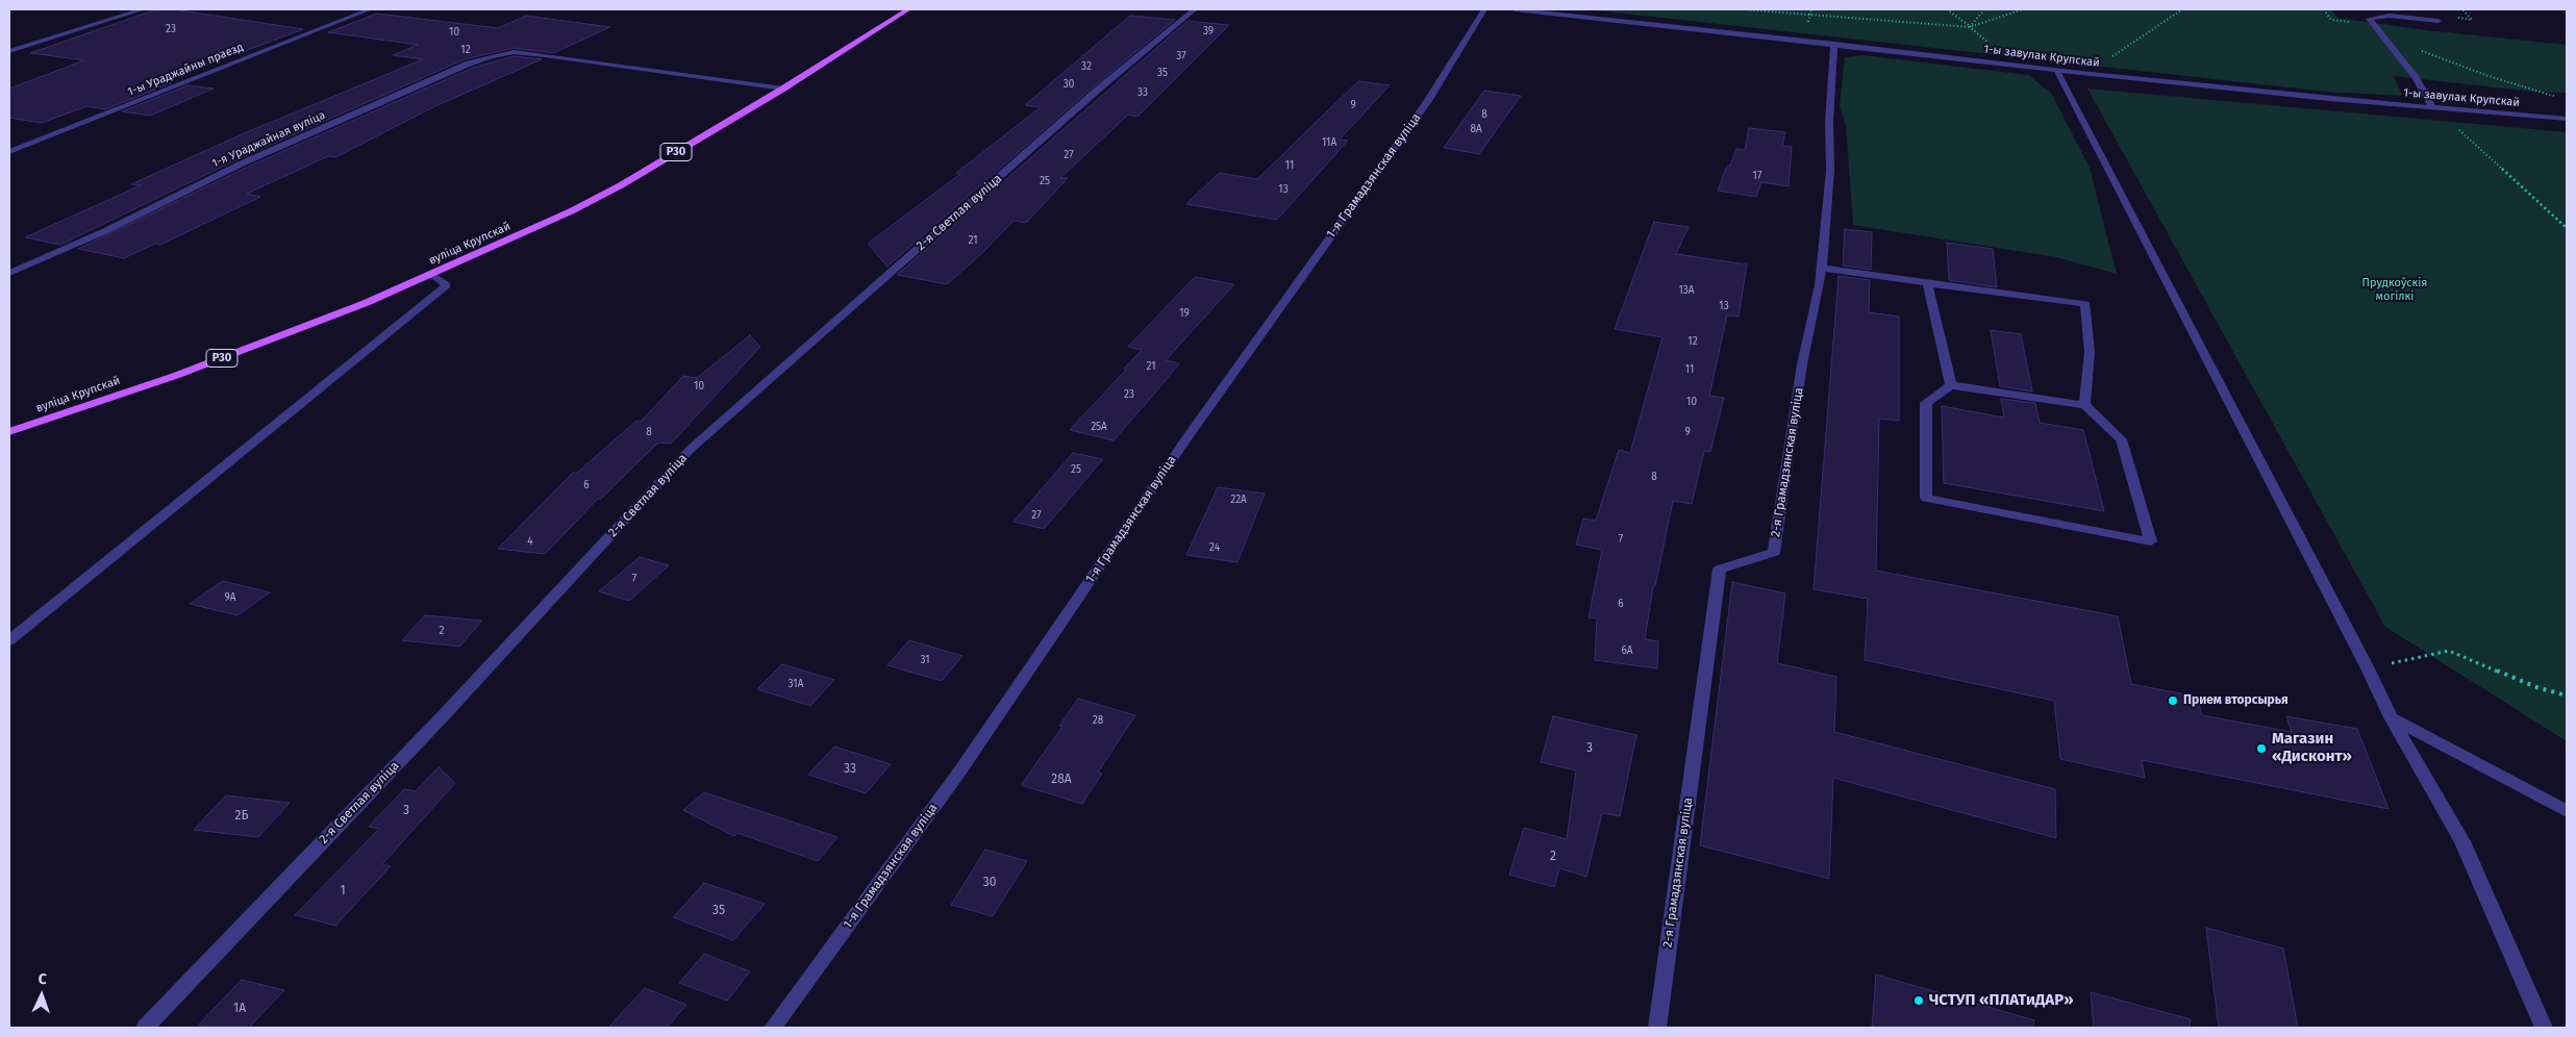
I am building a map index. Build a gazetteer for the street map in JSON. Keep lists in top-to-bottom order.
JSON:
{
  "streets": {
    "main road": ["Р30", "вуліца Крупскай"],
    "street": [
      "1-ы завулак Крупскай",
      "1-ы Ураджайны праезд",
      "1-я Ураджайная вуліца",
      "1-я Грамадзянская вуліца",
      "2-я Светлая вуліца",
      "2-я Грамадзянская вуліца"
    ]
  },
  "crossings": [
    ["1-ы завулак Крупскай", "2-я Грамадзянская вуліца"],
    ["1-я Ураджайная вуліца", "вуліца Крупскай"]
  ],
  "parks": ["Прудкоўскія могілкі"],
  "places": ["Прием вторсырья", "Магазин «Дисконт»", "ЧСТУП «ПЛАТиДАР»"],
  "house_numbers": [
    "23",
    "39",
    "10",
    "12",
    "37",
    "32",
    "35",
    "30",
    "33",
    "9",
    "8",
    "8А",
    "11А",
    "27",
    "11",
    "17",
    "25",
    "13",
    "21",
    "13A",
    "13",
    "19",
    "12",
    "21",
    "11",
    "10",
    "23",
    "10",
    "25А",
    "8",
    "9",
    "25",
    "8",
    "6",
    "22А",
    "27",
    "7",
    "4",
    "24",
    "7",
    "9А",
    "6",
    "2",
    "6A",
    "31",
    "31А",
    "28",
    "3",
    "33",
    "28А",
    "3",
    "2Б",
    "2",
    "30",
    "1",
    "35",
    "1А"
  ],
  "north": "top"
}
